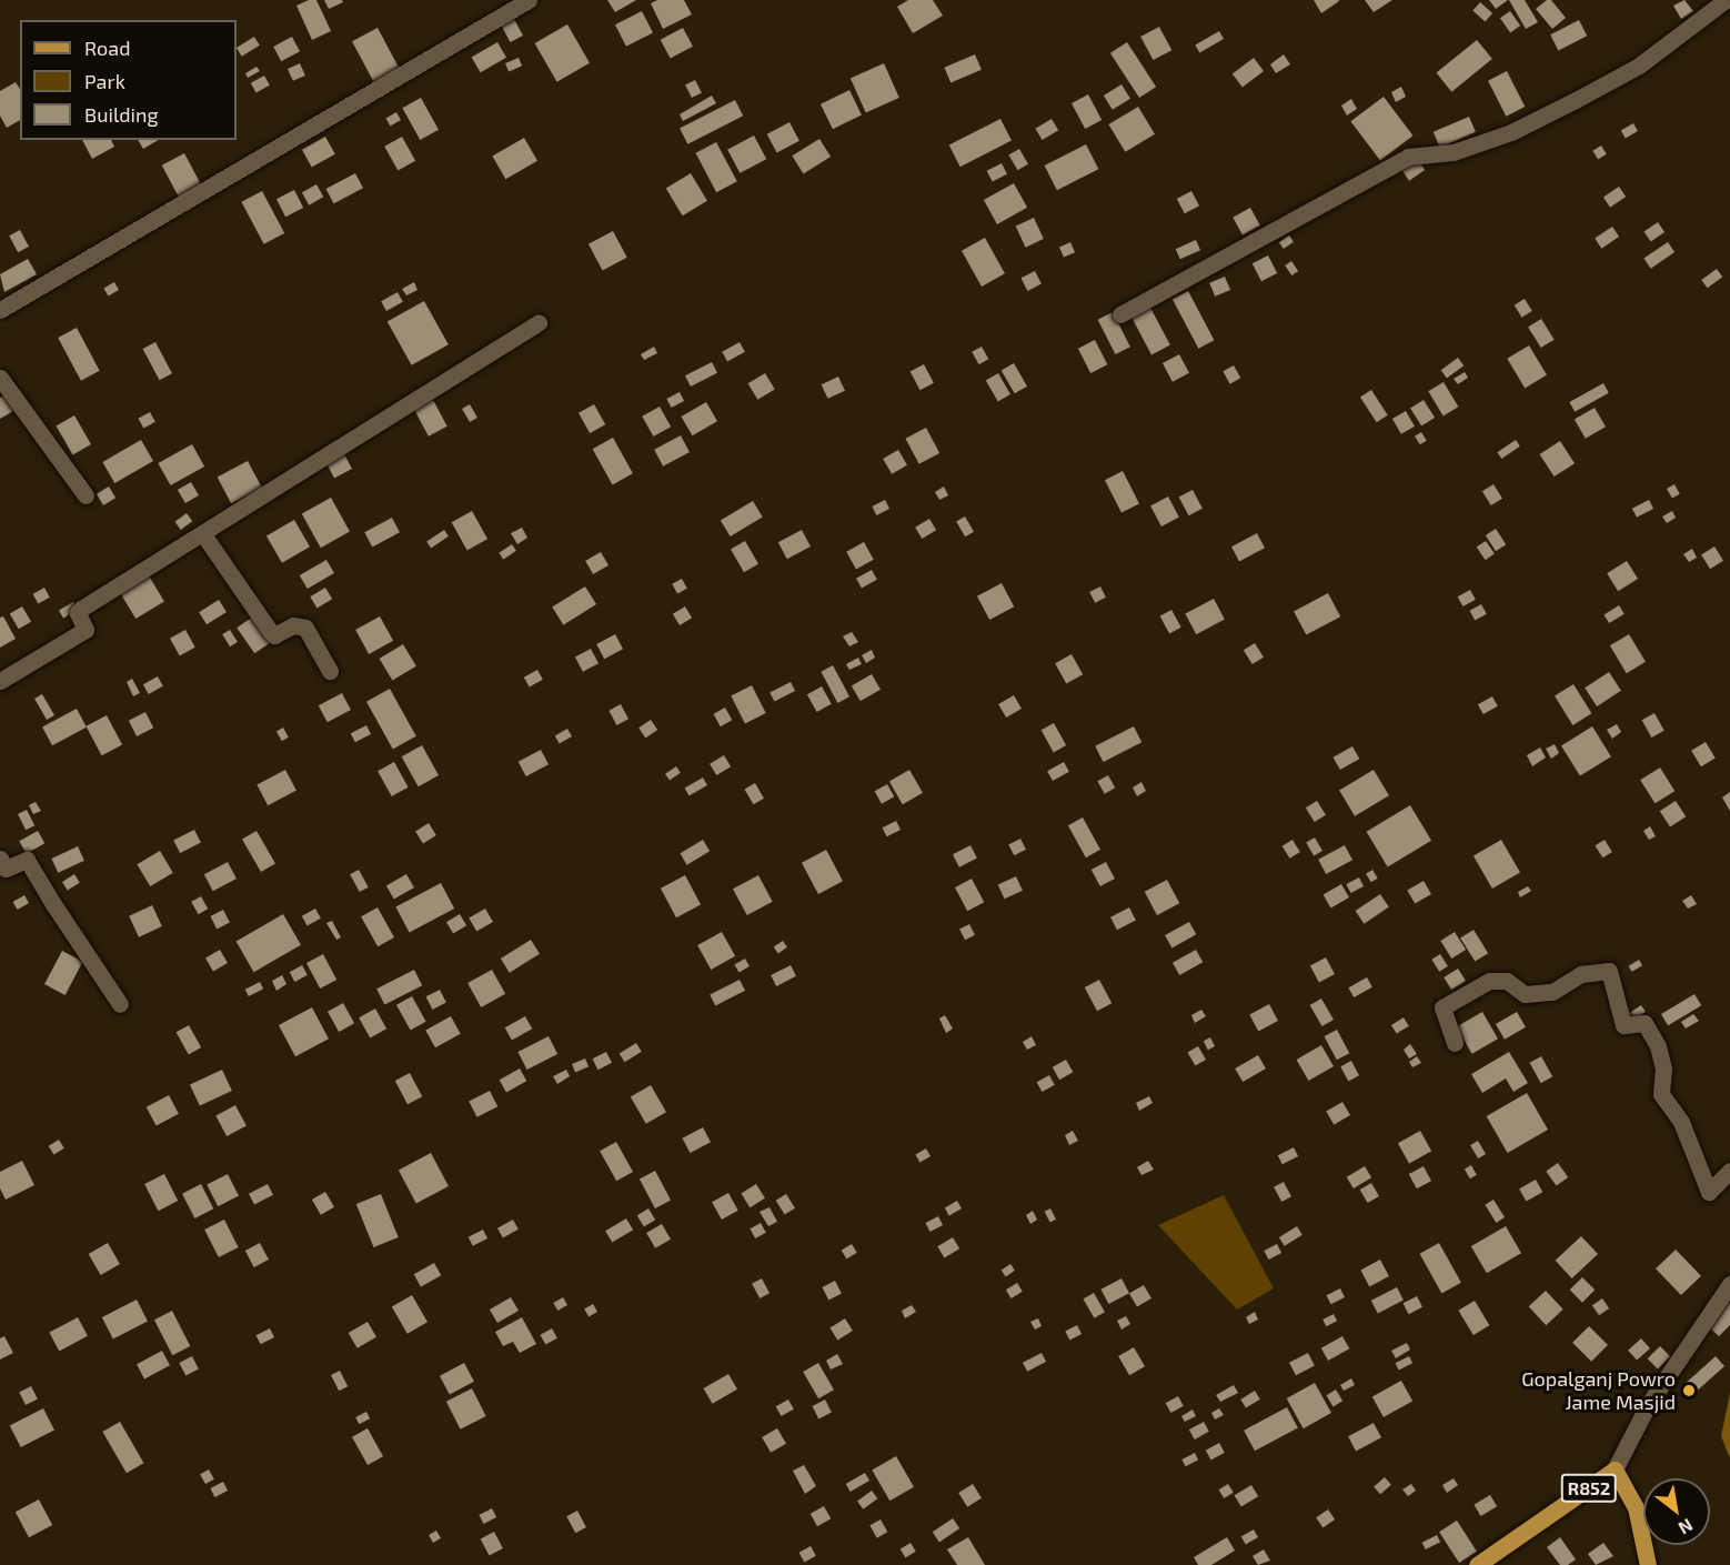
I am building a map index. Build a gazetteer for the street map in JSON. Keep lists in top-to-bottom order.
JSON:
{
  "streets": {
    "main road": ["R852"]
  },
  "places": ["Gopalganj Powro Jame Masjid"],
  "legend": ["Road", "Park", "Building"],
  "north": "bottom right"
}
